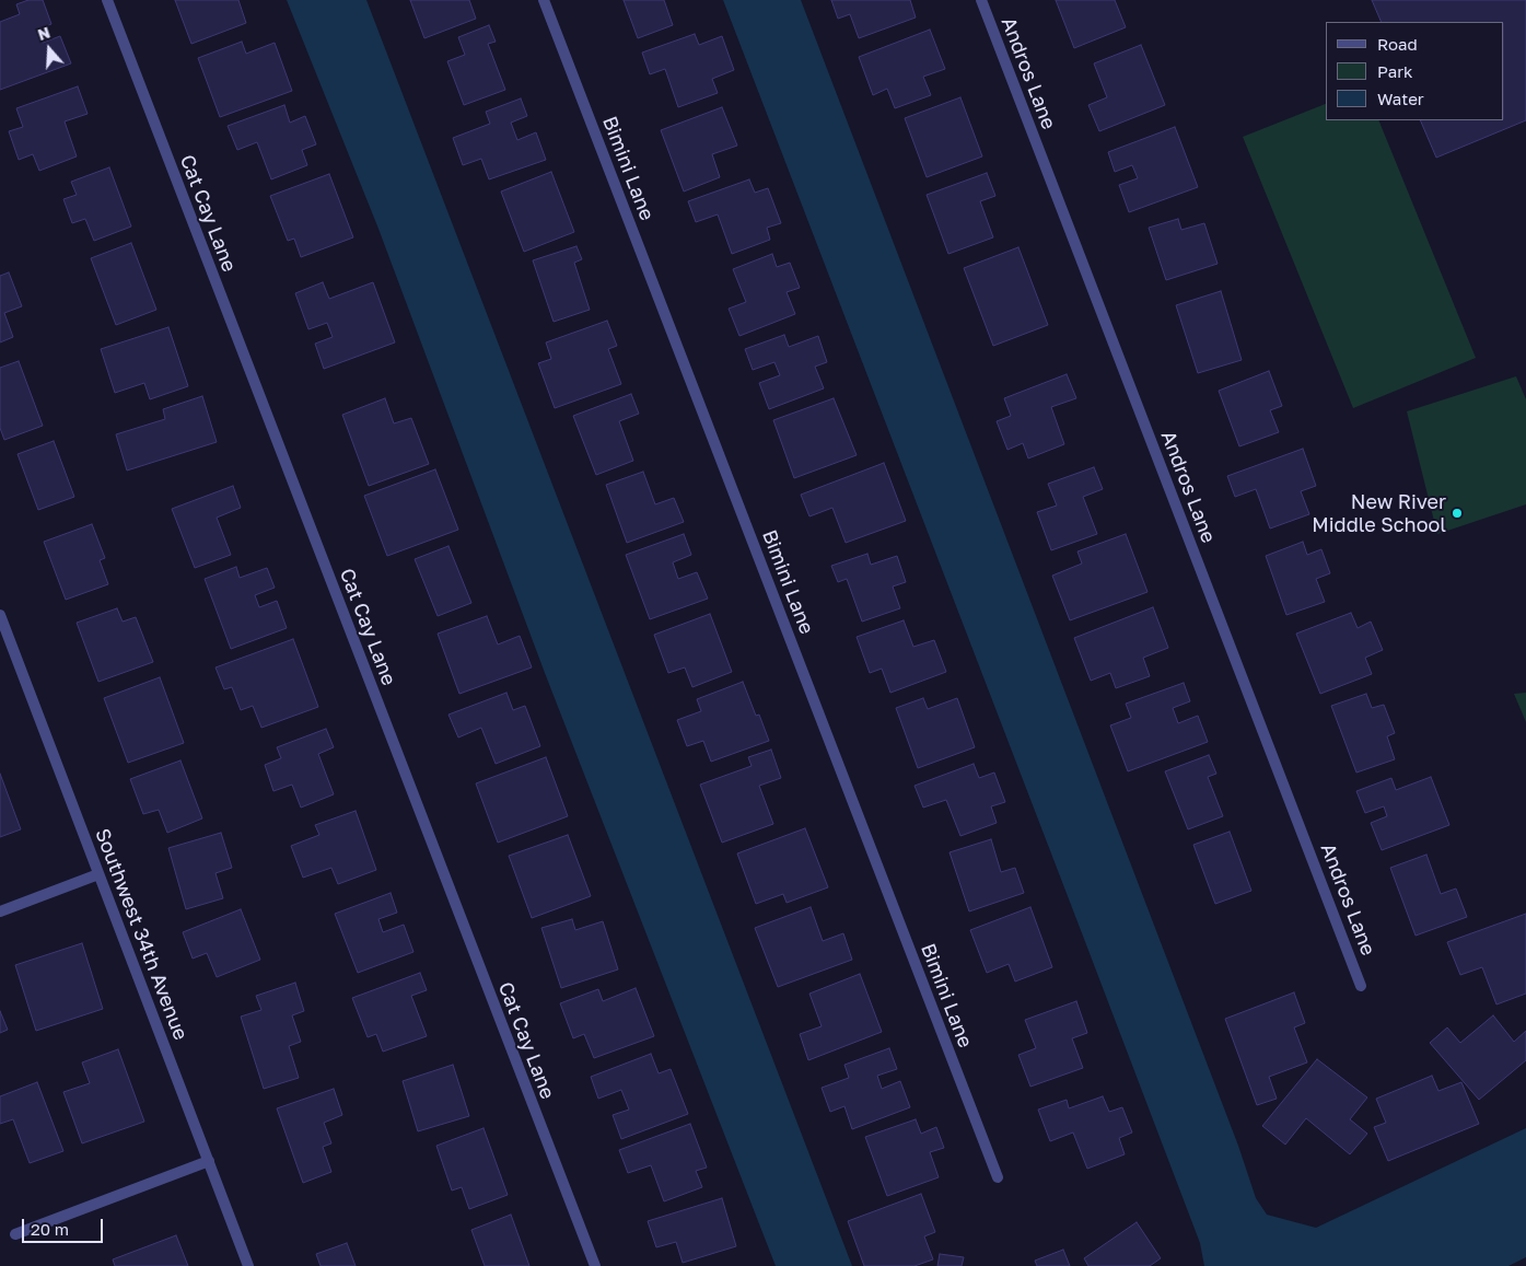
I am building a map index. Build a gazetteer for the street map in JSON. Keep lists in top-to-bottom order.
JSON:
{
  "streets": {
    "street": [
      "Andros Lane",
      "Bimini Lane",
      "Cat Cay Lane",
      "Southwest 34th Avenue"
    ]
  },
  "places": ["New River Middle School"],
  "legend": ["Road", "Park", "Water"],
  "scale_bar": "20 m",
  "north": "top"
}
